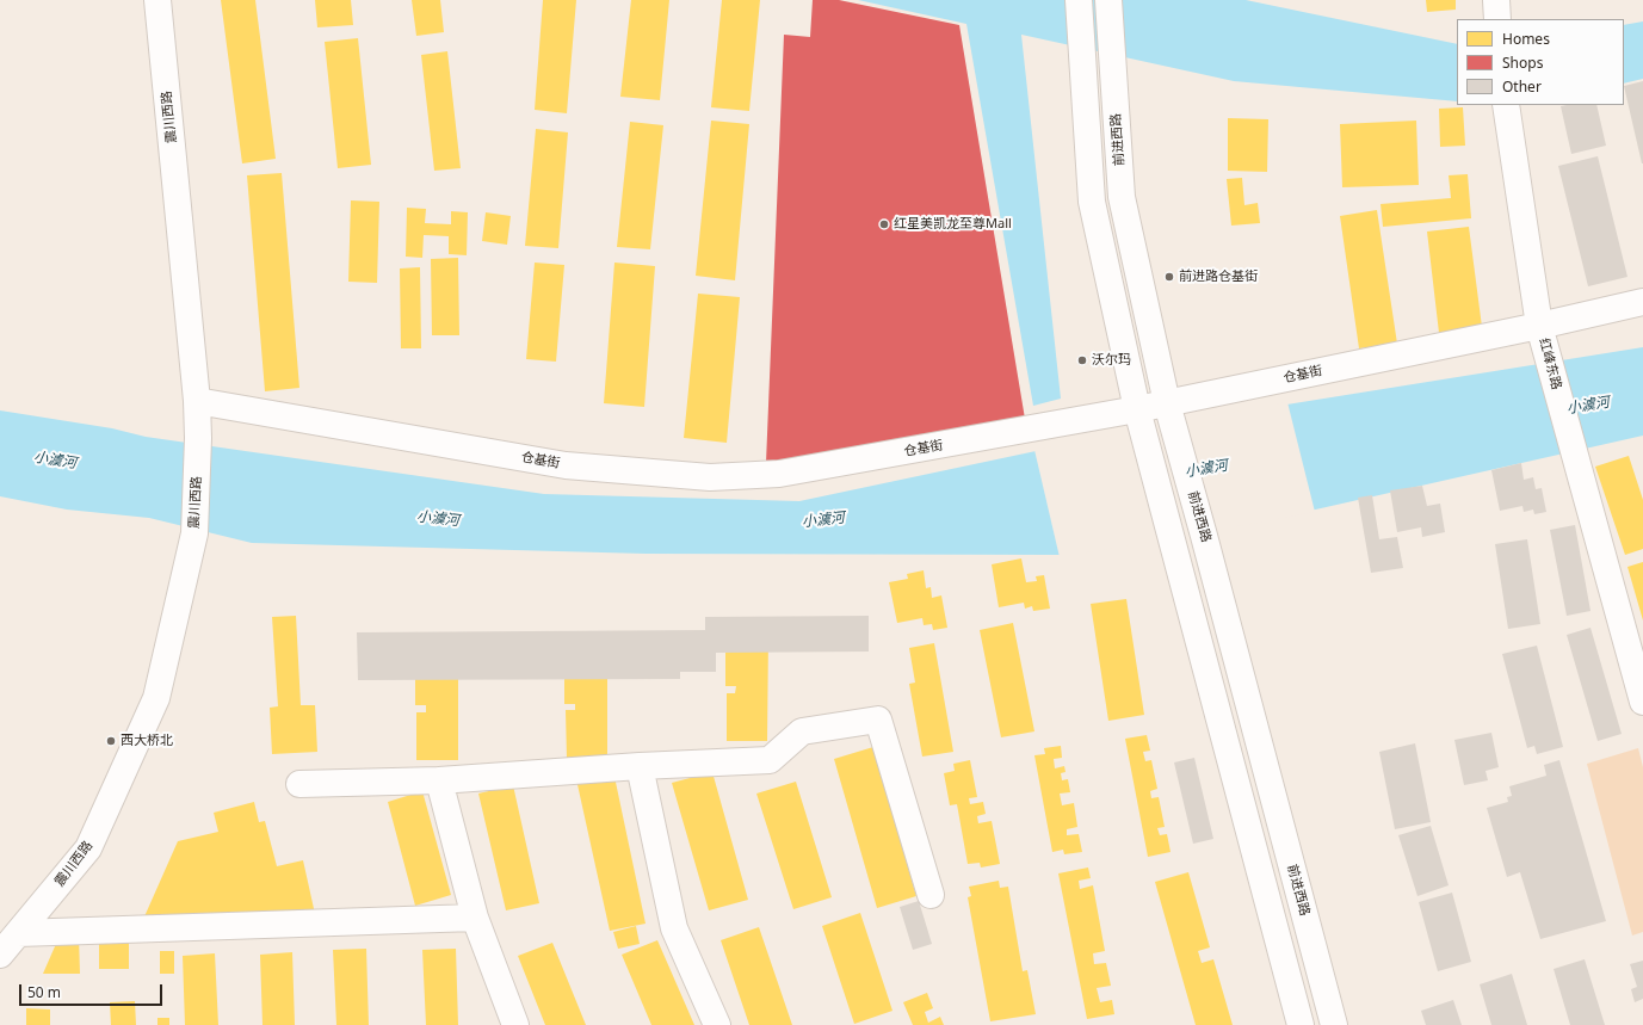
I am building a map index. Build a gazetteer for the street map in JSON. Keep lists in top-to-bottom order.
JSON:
{
  "streets": {
    "street": [
      "震川西路",
      "前进西路",
      "红峰东路",
      "仓基街"
    ]
  },
  "crossings": [
    ["震川西路", "仓基街"],
    ["前进西路", "仓基街"],
    ["红峰东路", "仓基街"]
  ],
  "water": ["小澞河"],
  "places": [
    "红星美凯龙至尊Mall",
    "前进路仓基街",
    "沃尔玛",
    "西大桥北"
  ],
  "legend": ["Homes", "Shops", "Other"],
  "scale_bar": "50 m"
}
